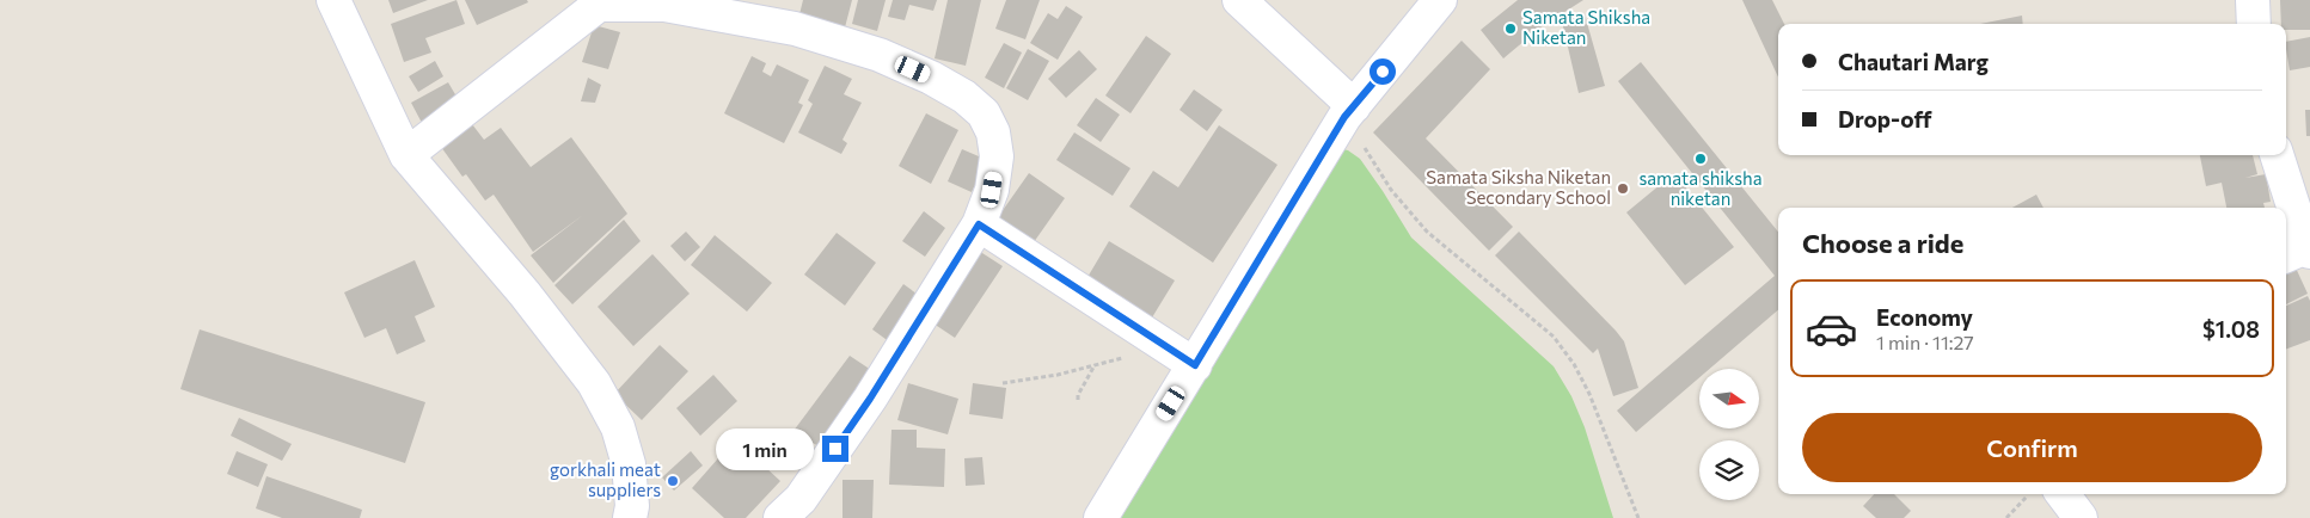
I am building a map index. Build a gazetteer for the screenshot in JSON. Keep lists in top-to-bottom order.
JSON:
{
  "places": [
    "Samata Shiksha Niketan",
    "samata shiksha niketan",
    "Samata Siksha Niketan Secondary School",
    "gorkhali meat suppliers"
  ],
  "north": "right",
  "page": {
    "banner": ["Chautari Marg", "Drop-off"],
    "heading": "Choose a ride",
    "list": [
      {
        "name": "Economy",
        "note": "1 min · 11:27",
        "value": "$1.08"
      }
    ],
    "buttons": "Confirm",
    "bubble": "1 min"
  }
}
